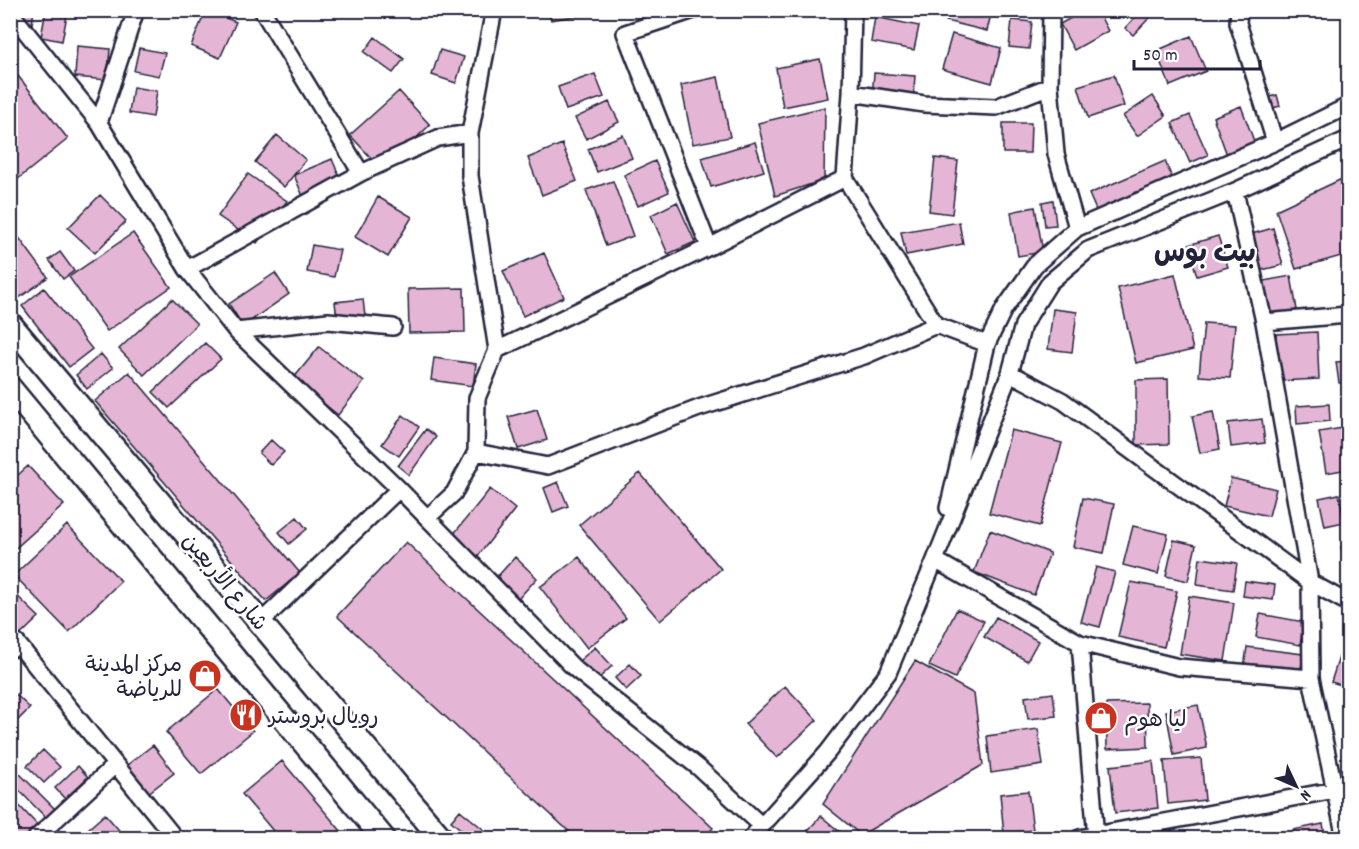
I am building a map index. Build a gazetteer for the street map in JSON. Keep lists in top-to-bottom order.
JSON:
{
  "streets": {
    "main road": ["شارع الأربعين"]
  },
  "districts": ["بيت بوس"],
  "places": {
    "shop": ["مركز المدينة للرياضة", "ليا هوم"],
    "restaurant": ["رويال بروستر"]
  },
  "scale_bar": "50 m",
  "north": "bottom right"
}
